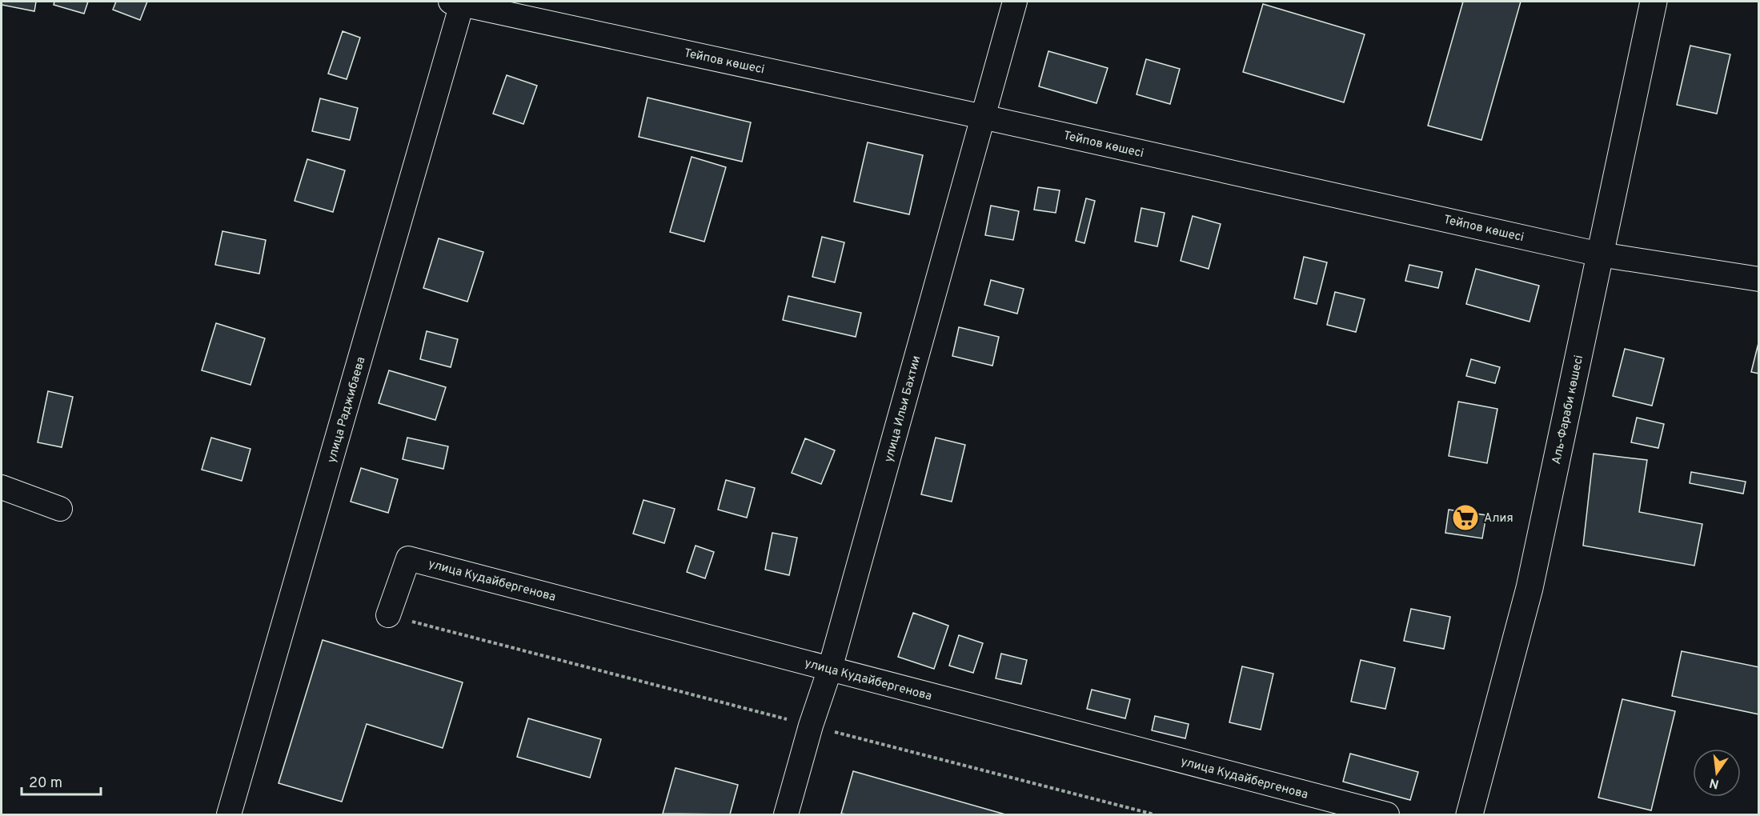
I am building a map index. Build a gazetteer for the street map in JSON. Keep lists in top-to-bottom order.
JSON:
{
  "streets": {
    "main road": ["Аль-Фараби көшесі"],
    "street": [
      "Тейпов көшесі",
      "улица Ильи Бахтии",
      "улица Раджибаева",
      "улица Кудайбергенова"
    ]
  },
  "crossings": [
    ["Тейпов көшесі", "улица Ильи Бахтии"],
    ["Тейпов көшесі", "улица Раджибаева"],
    ["Тейпов көшесі", "Аль-Фараби көшесі"],
    ["улица Ильи Бахтии", "улица Кудайбергенова"]
  ],
  "places": {
    "supermarket": ["Алия"]
  },
  "scale_bar": "20 m",
  "north": "bottom"
}
